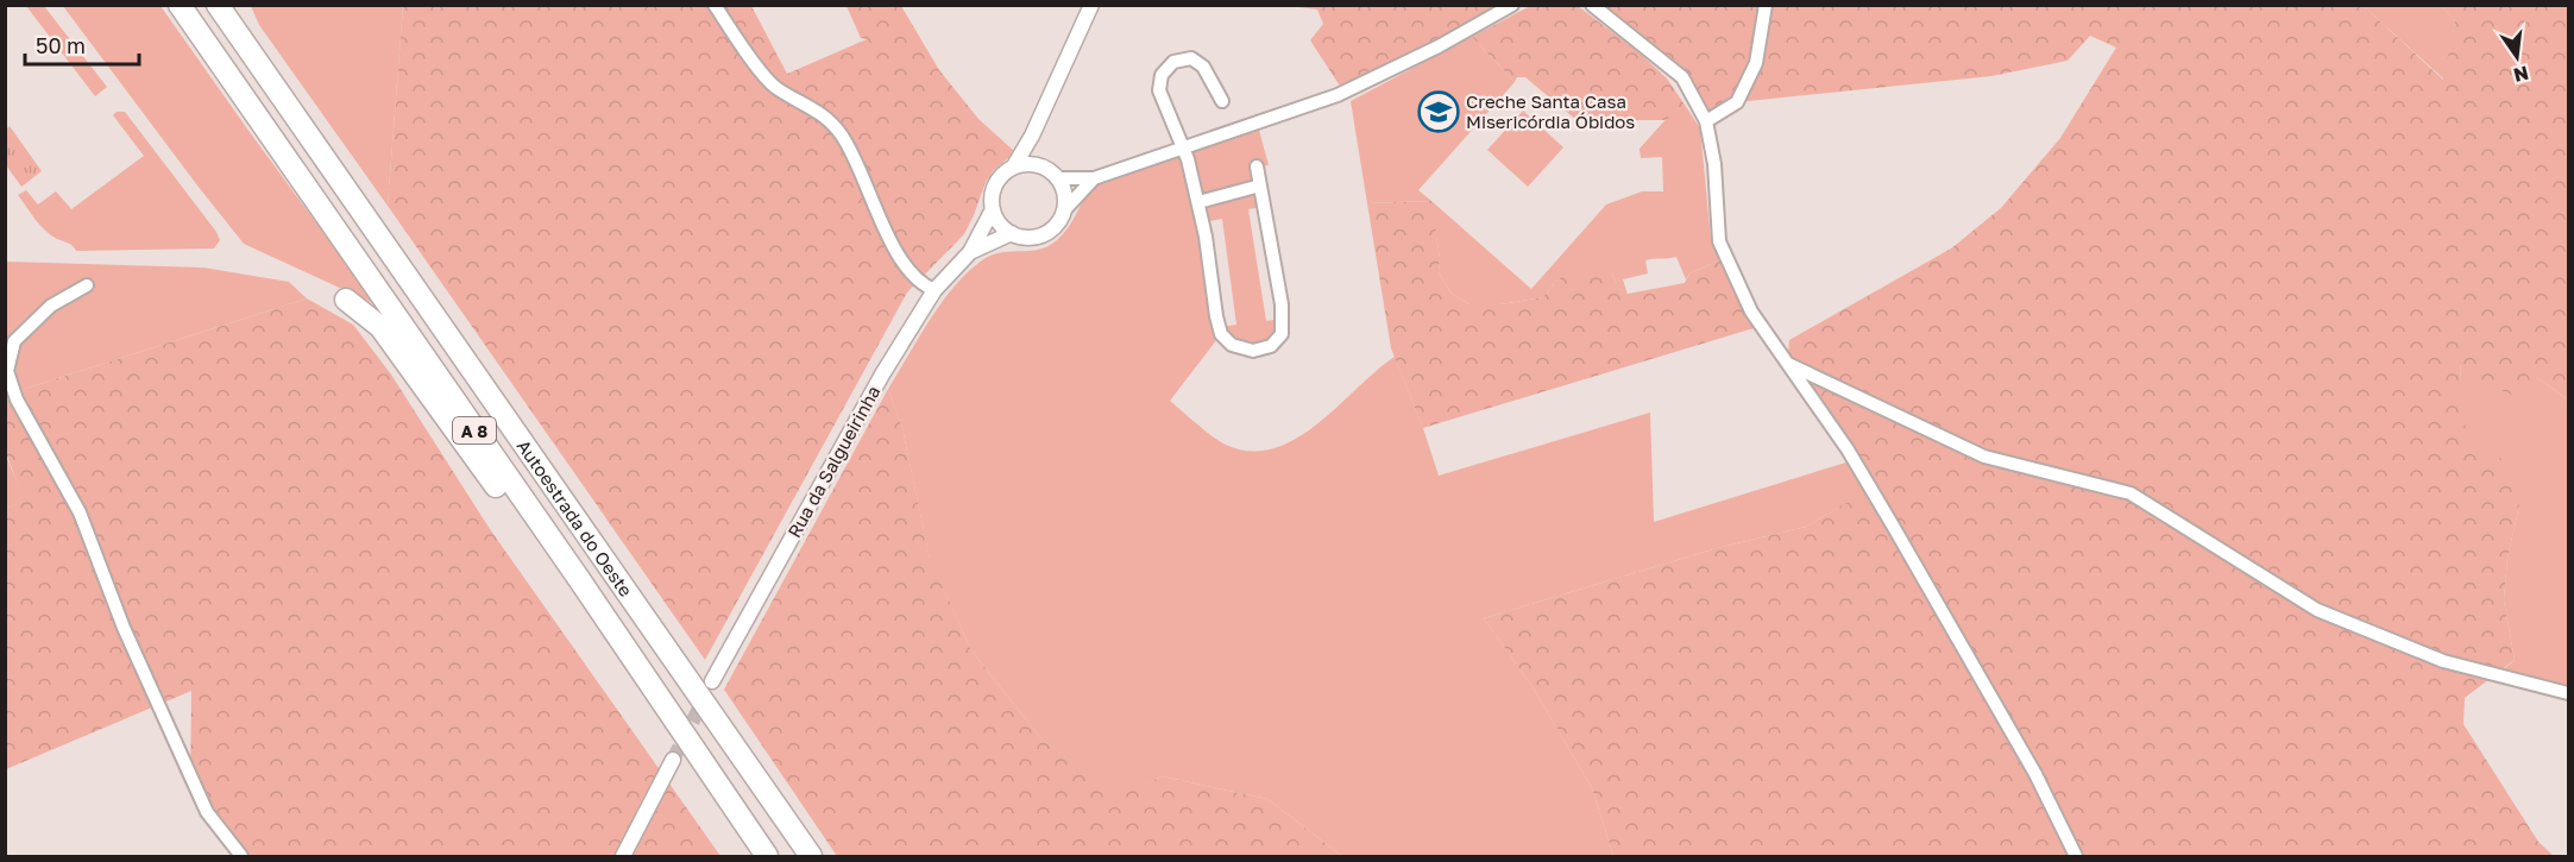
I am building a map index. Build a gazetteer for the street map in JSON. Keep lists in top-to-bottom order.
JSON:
{
  "streets": {
    "highway": ["A 8", "Autoestrada do Oeste"],
    "street": ["Rua da Salgueirinha"]
  },
  "places": {
    "school or university": ["Creche Santa Casa Misericórdia Óbidos"]
  },
  "scale_bar": "50 m",
  "north": "bottom"
}
